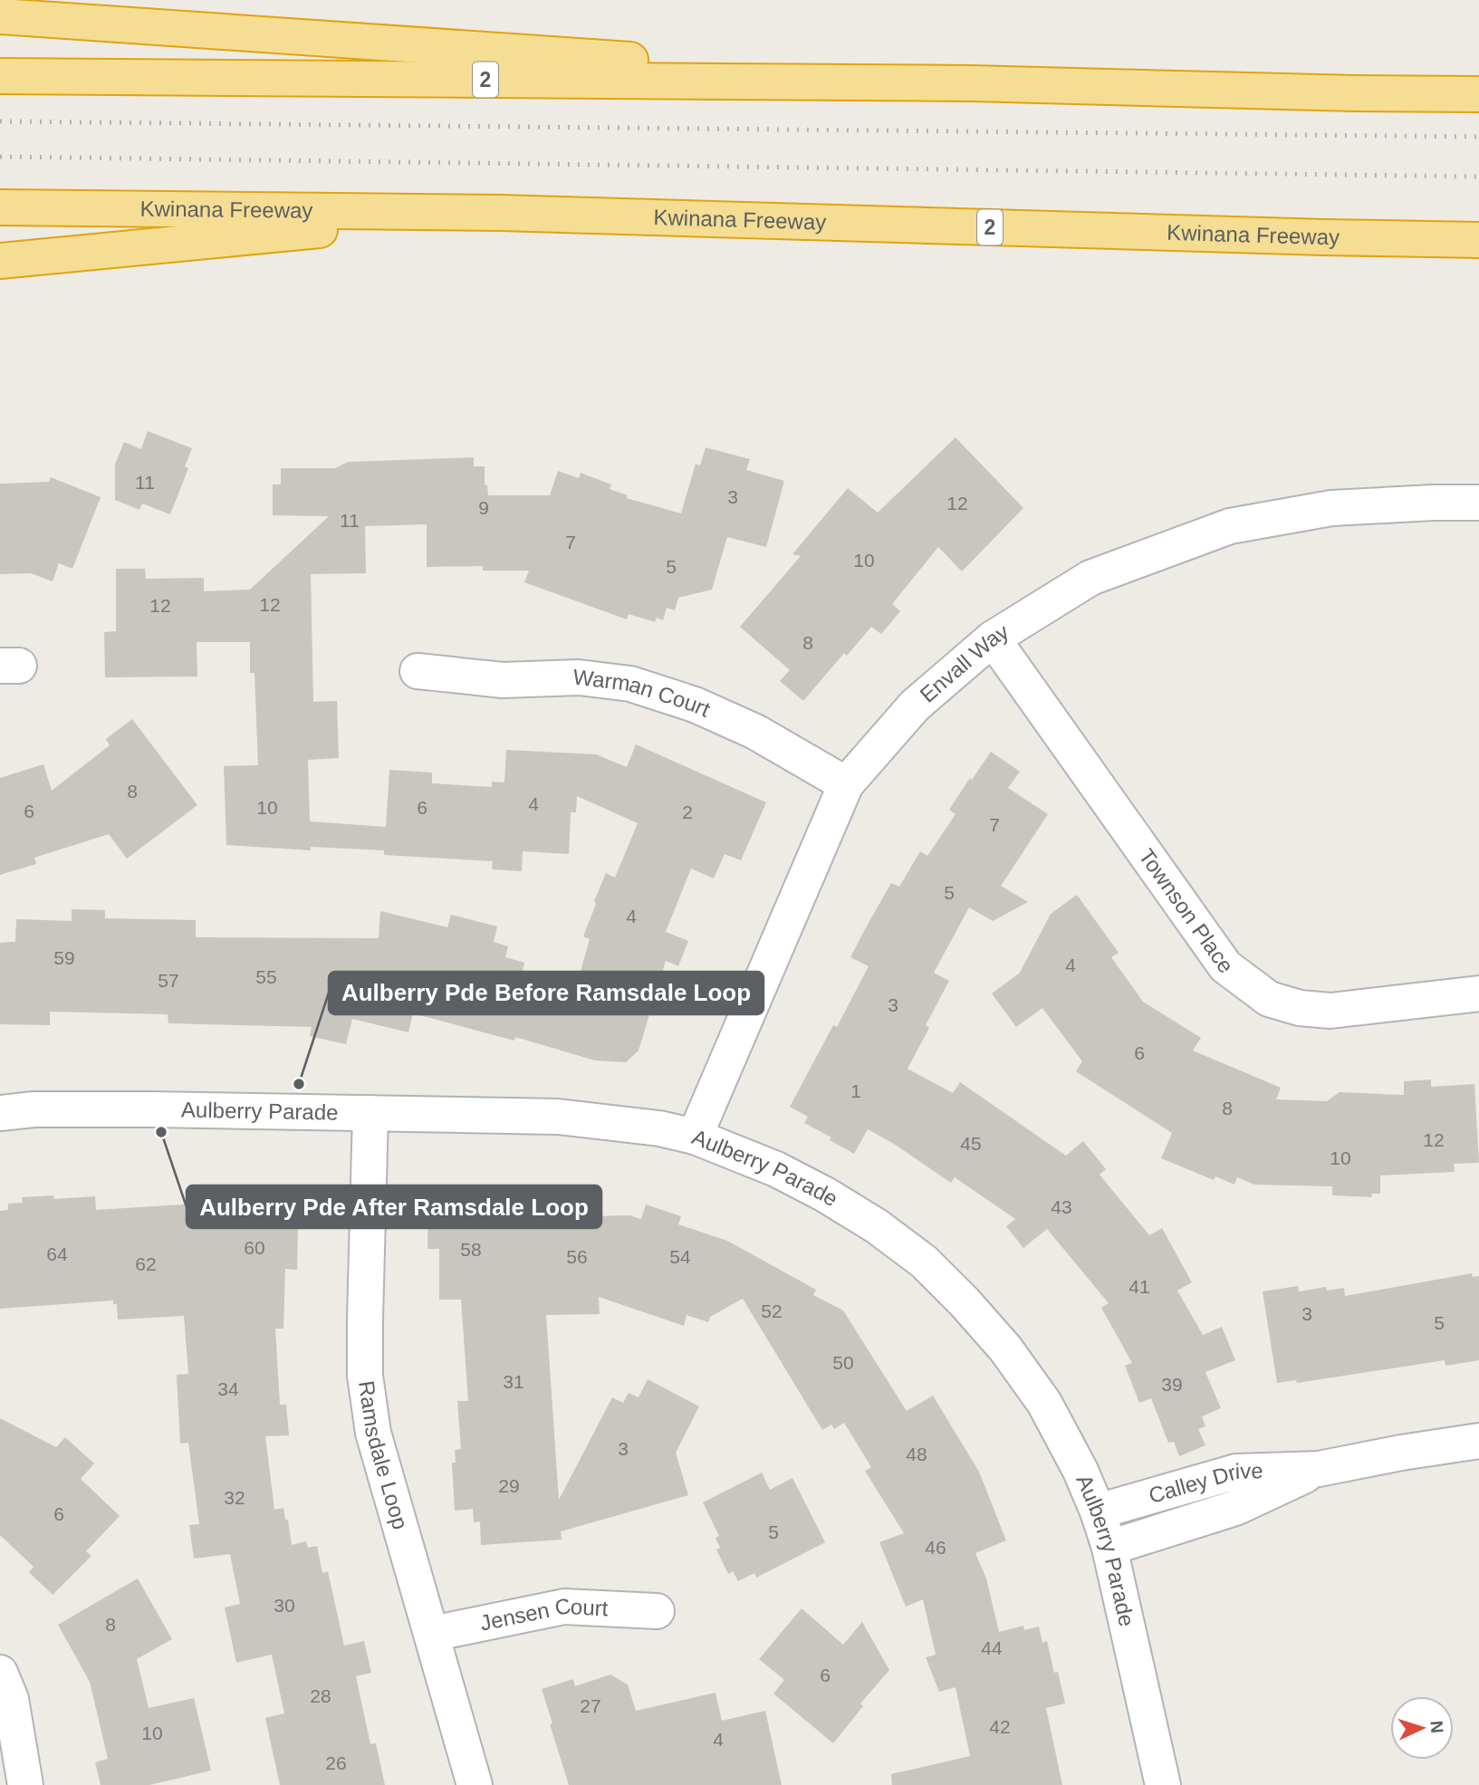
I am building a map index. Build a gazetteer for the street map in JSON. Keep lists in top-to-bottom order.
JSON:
{
  "streets": {
    "highway": ["2", "Kwinana Freeway"],
    "street": [
      "Envall Way",
      "Warman Court",
      "Townson Place",
      "Aulberry Parade",
      "Ramsdale Loop",
      "Calley Drive",
      "Jensen Court"
    ]
  },
  "crossings": [
    ["Envall Way", "Warman Court"],
    ["Envall Way", "Townson Place"],
    ["Envall Way", "Aulberry Parade"],
    ["Aulberry Parade", "Ramsdale Loop"],
    ["Aulberry Parade", "Calley Drive"],
    ["Ramsdale Loop", "Jensen Court"]
  ],
  "places": ["Aulberry Pde Before Ramsdale Loop", "Aulberry Pde After Ramsdale Loop"],
  "house_numbers": [
    "11",
    "3",
    "12",
    "9",
    "11",
    "7",
    "10",
    "5",
    "12",
    "12",
    "8",
    "8",
    "4",
    "10",
    "6",
    "6",
    "2",
    "7",
    "5",
    "4",
    "59",
    "4",
    "55",
    "57",
    "3",
    "6",
    "1",
    "8",
    "12",
    "45",
    "10",
    "43",
    "60",
    "58",
    "64",
    "56",
    "54",
    "62",
    "41",
    "52",
    "3",
    "5",
    "50",
    "31",
    "39",
    "34",
    "3",
    "48",
    "29",
    "32",
    "6",
    "5",
    "46",
    "30",
    "8",
    "44",
    "6",
    "28",
    "27",
    "42",
    "10",
    "4",
    "26"
  ],
  "north": "right"
}
